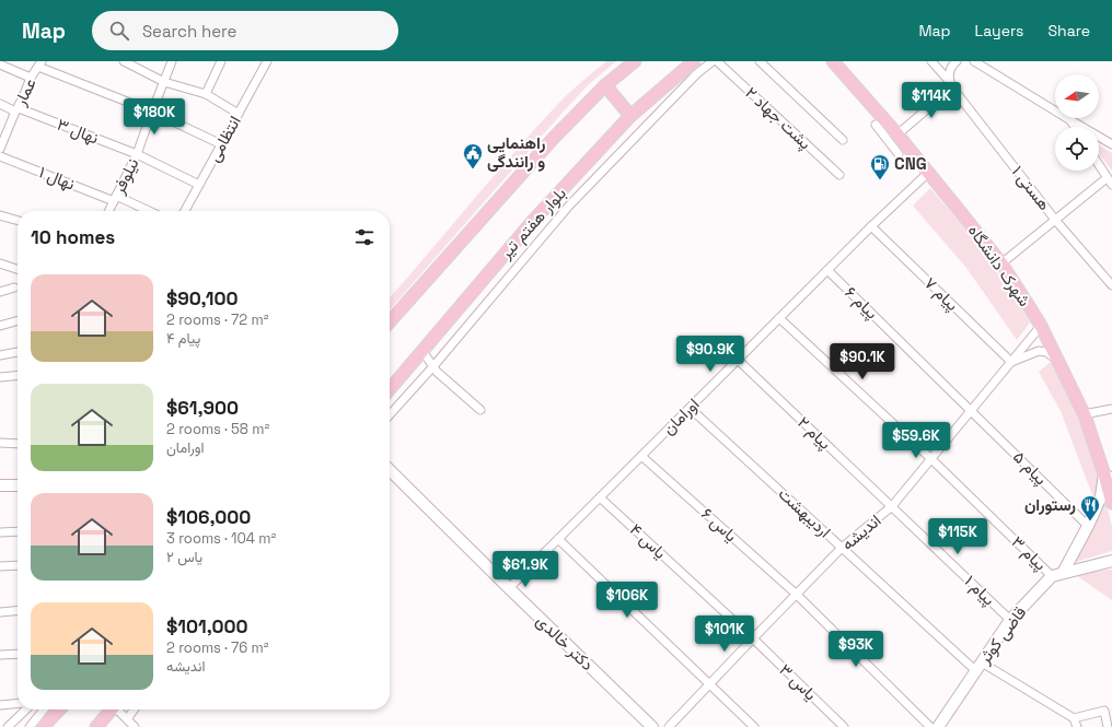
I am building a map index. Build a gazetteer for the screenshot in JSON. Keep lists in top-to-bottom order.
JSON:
{
  "streets": {
    "main road": ["بلوار هفتم تیر", "شهرک دانشگاه"],
    "street": [
      "عمار",
      "پشت جهاد ۲",
      "نهال ۳",
      "انتظامی",
      "نیلوفر",
      "نهال ۱",
      "هستی ۱",
      "پیام ۷",
      "پیام ۶",
      "اورامان",
      "پیام ۲",
      "پیام ۵",
      "اردیبهشت",
      "یاس ۶",
      "اندیشه",
      "یاس ۴",
      "پیام ۳",
      "پیام ۱",
      "قاضی کوثر",
      "دکتر خالدی",
      "یاس ۳"
    ]
  },
  "crossings": [
    ["عمار", "نهال ۳"],
    ["نهال ۳", "انتظامی"],
    ["نهال ۳", "نیلوفر"],
    ["نیلوفر", "نهال ۱"],
    ["شهرک دانشگاه", "اورامان"],
    ["شهرک دانشگاه", "اندیشه"],
    ["شهرک دانشگاه", "قاضی کوثر"],
    ["پیام ۷", "اورامان"],
    ["پیام ۷", "اندیشه"],
    ["پیام ۶", "اورامان"],
    ["پیام ۶", "پیام ۵"],
    ["پیام ۶", "اندیشه"],
    ["اورامان", "پیام ۲"],
    ["اورامان", "اردیبهشت"],
    ["اورامان", "یاس ۶"],
    ["اورامان", "یاس ۴"],
    ["اورامان", "پیام ۳"],
    ["اورامان", "دکتر خالدی"],
    ["پیام ۲", "اندیشه"],
    ["پیام ۲", "پیام ۱"],
    ["پیام ۵", "اندیشه"],
    ["پیام ۵", "قاضی کوثر"],
    ["اردیبهشت", "اندیشه"],
    ["اردیبهشت", "قاضی کوثر"],
    ["یاس ۶", "اندیشه"],
    ["اندیشه", "یاس ۴"],
    ["اندیشه", "پیام ۳"],
    ["اندیشه", "پیام ۱"],
    ["اندیشه", "یاس ۳"],
    ["یاس ۴", "یاس ۳"],
    ["پیام ۳", "قاضی کوثر"],
    ["پیام ۱", "قاضی کوثر"]
  ],
  "places": {
    "public building": ["راهنمایی و رانندگی"],
    "fuel station": ["CNG"],
    "restaurant": ["رستوران"]
  },
  "north": "left",
  "page": {
    "header": "Map",
    "search": "Search here",
    "nav": ["Map", "Layers", "Share"],
    "price": [
      "$114K",
      "$180K",
      "$90.9K",
      "$90.1K",
      "$59.6K",
      "$115K",
      "$61.9K",
      "$106K",
      "$101K",
      "$93K"
    ],
    "heading": "10 homes",
    "list": [
      {
        "name": "$90,100",
        "note": "2 rooms · 72 m² · پیام ۴"
      },
      {
        "name": "$61,900",
        "note": "2 rooms · 58 m² · اورامان"
      },
      {
        "name": "$106,000",
        "note": "3 rooms · 104 m² · یاس ۲"
      },
      {
        "name": "$101,000",
        "note": "2 rooms · 76 m² · اندیشه"
      }
    ]
  }
}
